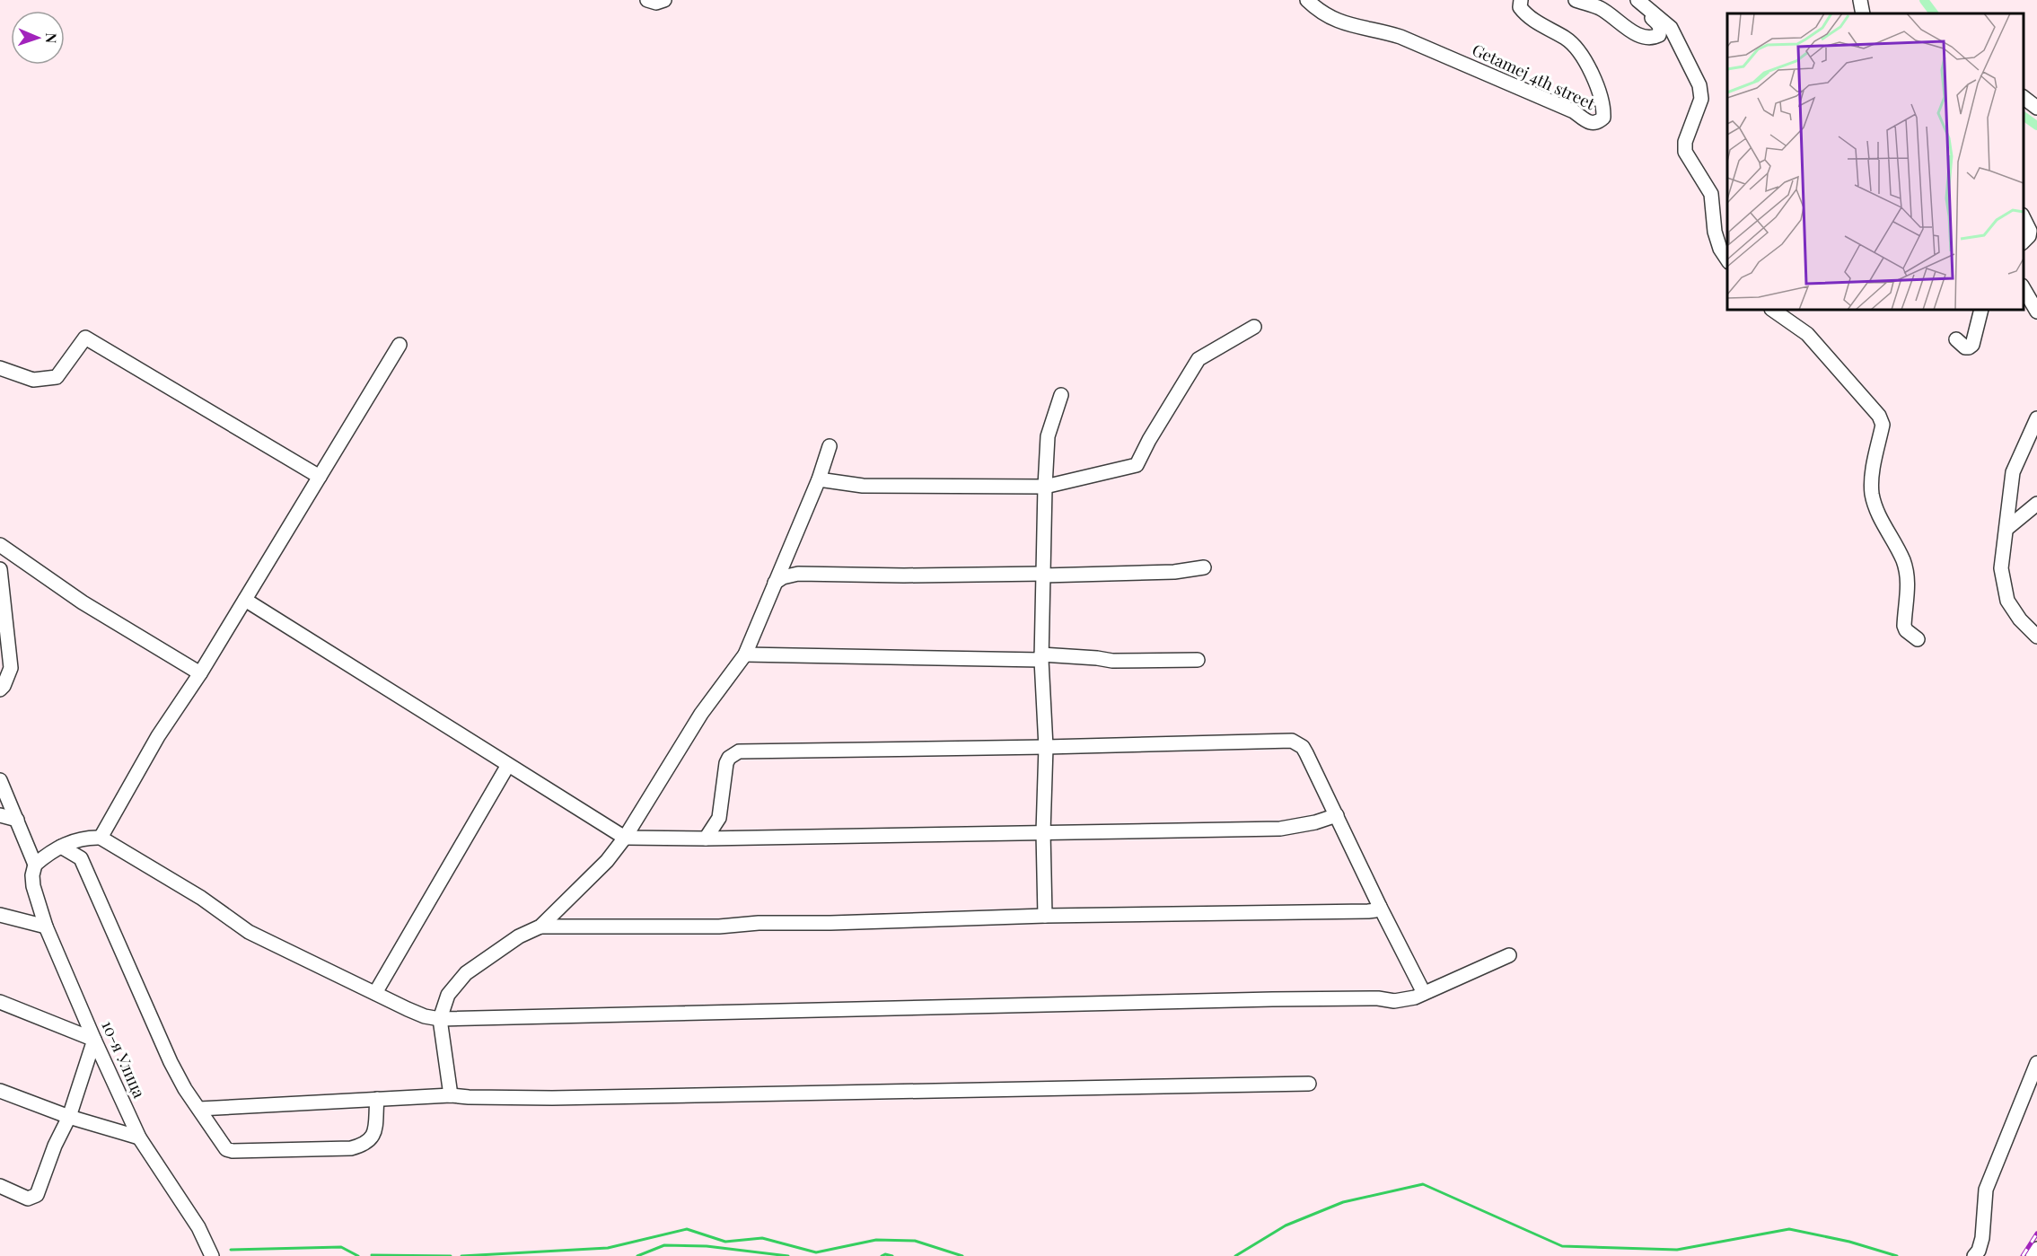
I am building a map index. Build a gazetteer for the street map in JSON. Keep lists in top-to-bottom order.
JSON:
{
  "streets": {
    "street": ["Getamej 4th street", "10-я Улица"]
  },
  "north": "right"
}
